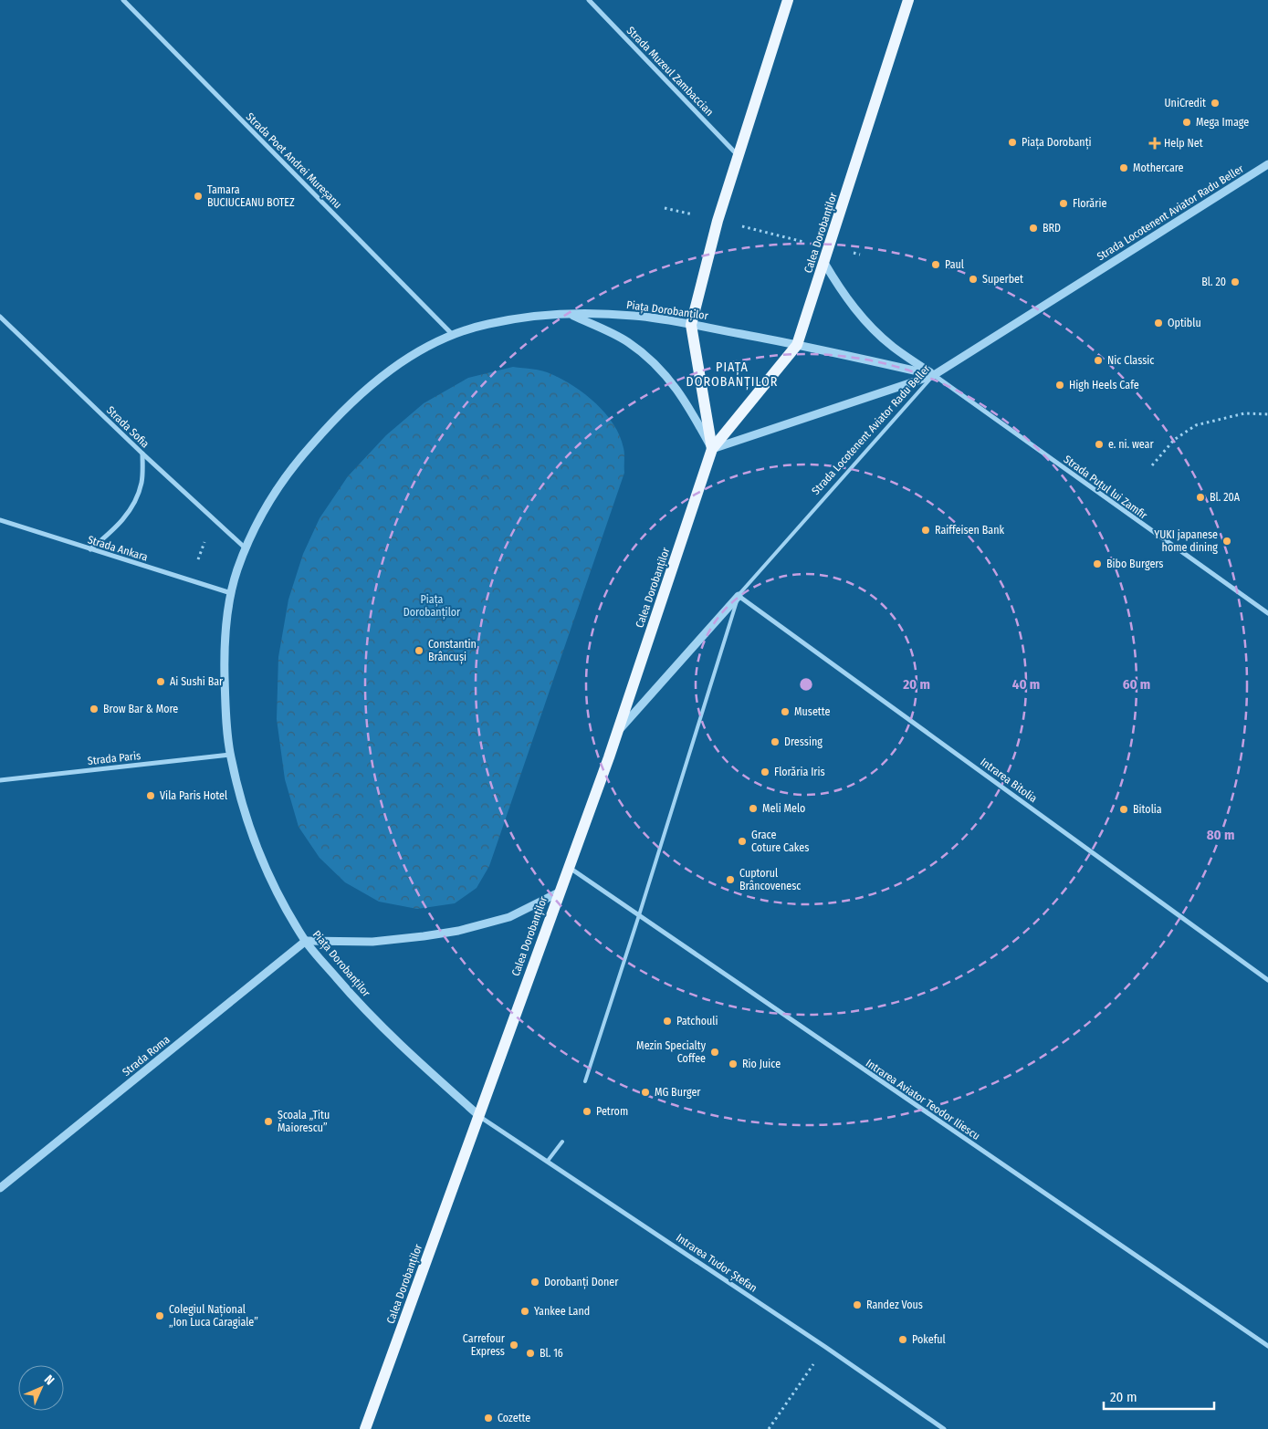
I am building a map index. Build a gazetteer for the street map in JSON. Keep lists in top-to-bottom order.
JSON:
{
  "streets": {
    "main road": ["Calea Dorobanților"],
    "street": [
      "Strada Muzeul Zambaccian",
      "Strada Poet Andrei Mureșanu",
      "Strada Locotenent Aviator Radu Beller",
      "Piața Dorobanților",
      "Strada Sofia",
      "Strada Puțul lui Zamfir",
      "Strada Ankara",
      "Strada Paris",
      "Intrarea Bitolia",
      "Strada Roma",
      "Intrarea Aviator Teodor Iliescu",
      "Intrarea Tudor Ștefan"
    ]
  },
  "crossings": [
    ["Strada Muzeul Zambaccian", "Calea Dorobanților"],
    ["Strada Poet Andrei Mureșanu", "Piața Dorobanților"],
    ["Strada Locotenent Aviator Radu Beller", "Calea Dorobanților"],
    ["Strada Locotenent Aviator Radu Beller", "Piața Dorobanților"],
    ["Strada Locotenent Aviator Radu Beller", "Strada Puțul lui Zamfir"],
    ["Strada Locotenent Aviator Radu Beller", "Intrarea Bitolia"],
    ["Calea Dorobanților", "Piața Dorobanților"],
    ["Calea Dorobanților", "Intrarea Aviator Teodor Iliescu"],
    ["Calea Dorobanților", "Intrarea Tudor Ștefan"],
    ["Piața Dorobanților", "Strada Sofia"],
    ["Piața Dorobanților", "Strada Puțul lui Zamfir"],
    ["Piața Dorobanților", "Strada Ankara"],
    ["Piața Dorobanților", "Strada Paris"],
    ["Piața Dorobanților", "Strada Roma"],
    ["Piața Dorobanților", "Intrarea Tudor Ștefan"]
  ],
  "districts": ["PIAȚA DOROBANȚILOR"],
  "parks": ["Piața Dorobanților"],
  "places": {
    "other": [
      "UniCredit",
      "Mega Image",
      "Piața Dorobanți",
      "Mothercare",
      "Tamara BUCIUCEANU BOTEZ",
      "Florărie",
      "BRD",
      "Paul",
      "Superbet",
      "Bl. 20",
      "Optiblu",
      "Nic Classic",
      "High Heels Cafe",
      "e. ni. wear",
      "Bl. 20A",
      "Raiffeisen Bank",
      "YUKI japanese home dining",
      "Bibo Burgers",
      "Constantin Brâncuși",
      "Ai Sushi Bar",
      "Brow Bar & More",
      "Musette",
      "Dressing",
      "Florăria Iris",
      "Vila Paris Hotel",
      "Meli Melo",
      "Bitolia",
      "Grace Coture Cakes",
      "Cuptorul Brâncovenesc",
      "Patchouli",
      "Mezin Specialty Coffee",
      "Rio Juice",
      "MG Burger",
      "Petrom",
      "Școala „Titu Maiorescu”",
      "Dorobanți Doner",
      "Randez Vous",
      "Yankee Land",
      "Colegiul Național „Ion Luca Caragiale”",
      "Pokeful",
      "Carrefour Express",
      "Bl. 16",
      "Cozette"
    ],
    "health": ["Help Net"]
  },
  "scale_bar": "20 m",
  "north": "top right",
  "rings": [
    "20 m",
    "40 m",
    "60 m",
    "80 m"
  ]
}
